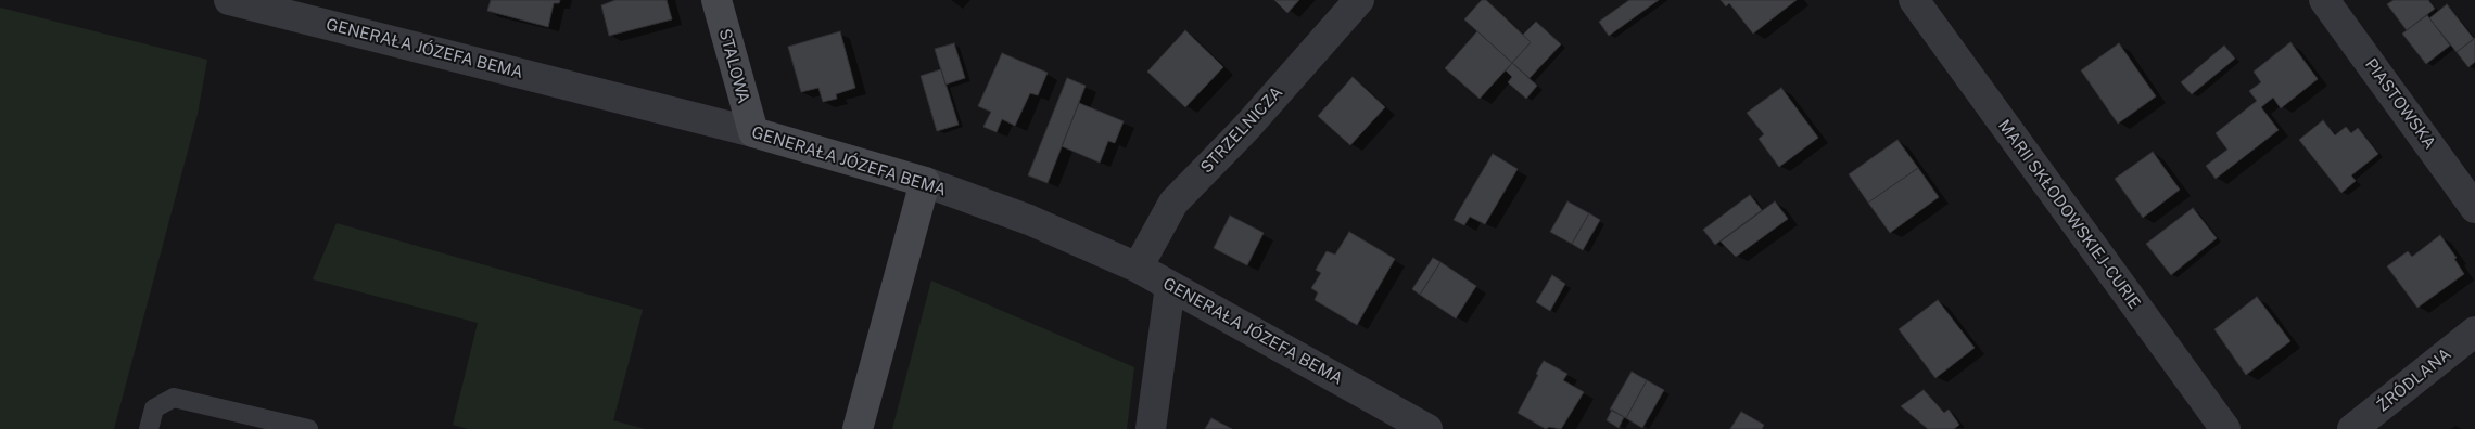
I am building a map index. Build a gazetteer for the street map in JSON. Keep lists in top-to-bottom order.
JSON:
{
  "streets": {
    "street": [
      "GENERAŁA JÓZEFA BEMA",
      "STALOWA",
      "PIASTOWSKA",
      "STRZELNICZA",
      "MARII SKŁODOWSKIEJ-CURIE",
      "ŹRÓDLANA"
    ]
  },
  "crossings": [
    ["GENERAŁA JÓZEFA BEMA", "STALOWA"],
    ["GENERAŁA JÓZEFA BEMA", "STRZELNICZA"]
  ]
}
